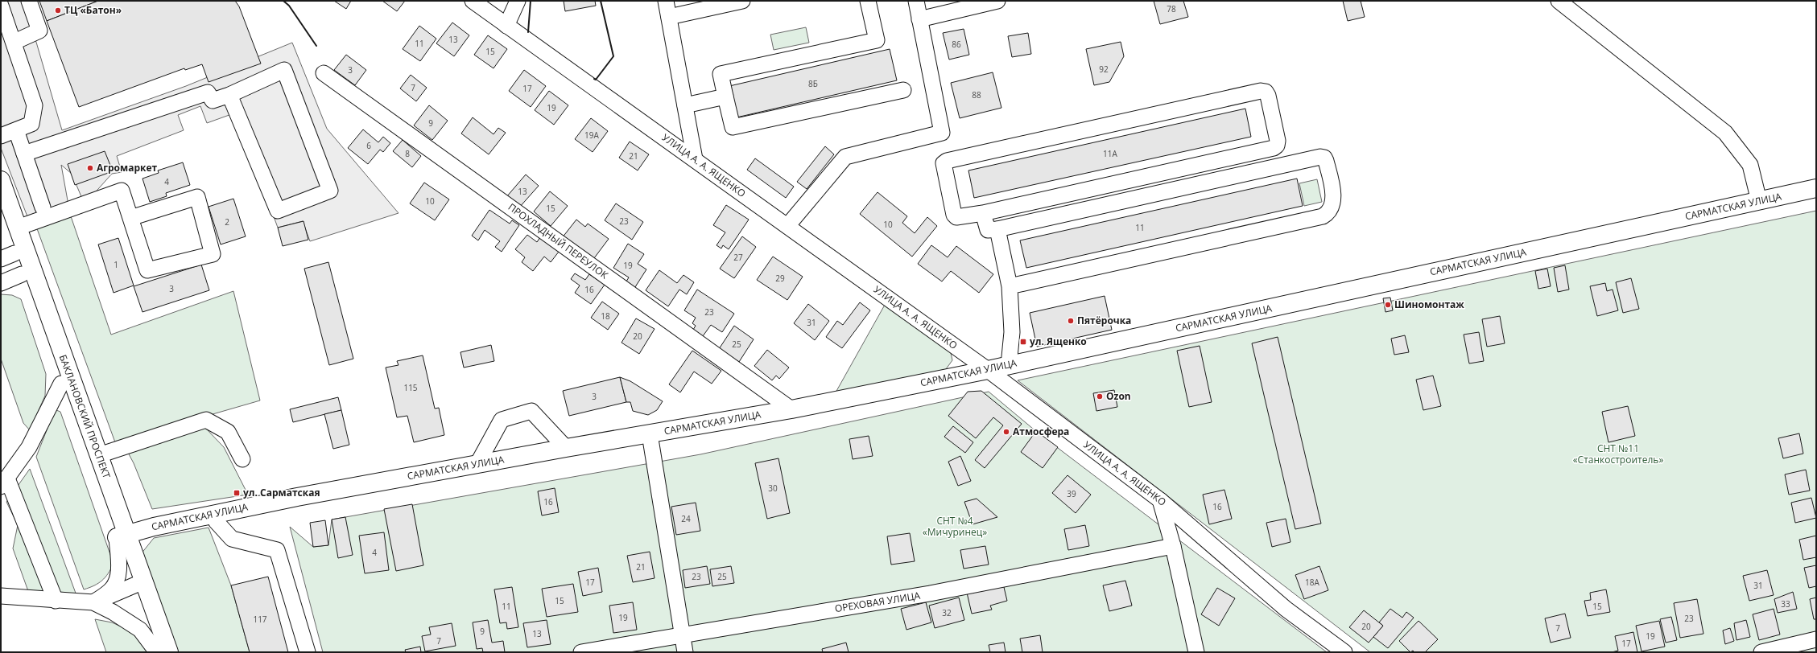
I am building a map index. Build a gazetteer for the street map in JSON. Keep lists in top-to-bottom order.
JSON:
{
  "streets": {
    "main road": ["САРМАТСКАЯ УЛИЦА", "БАКЛАНОВСКИЙ ПРОСПЕКТ"],
    "street": ["УЛИЦА А. А. ЯЩЕНКО", "ПРОХЛАДНЫЙ ПЕРЕУЛОК", "ОРЕХОВАЯ УЛИЦА"]
  },
  "crossings": [
    ["УЛИЦА А. А. ЯЩЕНКО", "САРМАТСКАЯ УЛИЦА"],
    ["САРМАТСКАЯ УЛИЦА", "ПРОХЛАДНЫЙ ПЕРЕУЛОК"],
    ["САРМАТСКАЯ УЛИЦА", "БАКЛАНОВСКИЙ ПРОСПЕКТ"]
  ],
  "parks": ["СНТ №11 «Станкостроитель»", "СНТ №4 «Мичуринец»"],
  "places": {
    "other": [
      "ТЦ «Батон»",
      "Агромаркет",
      "Шиномонтаж",
      "Пятёрочка",
      "Ozon",
      "Атмосфера"
    ],
    "transit": ["ул. Ященко", "ул. Сарматская"]
  },
  "house_numbers": [
    "78",
    "13",
    "11",
    "86",
    "15",
    "92",
    "3",
    "8Б",
    "7",
    "17",
    "88",
    "19",
    "9",
    "19А",
    "6",
    "8",
    "11А",
    "21",
    "4",
    "13",
    "10",
    "15",
    "23",
    "2",
    "10",
    "11",
    "27",
    "1",
    "19",
    "29",
    "3",
    "16",
    "23",
    "18",
    "31",
    "20",
    "25",
    "115",
    "3",
    "30",
    "39",
    "16",
    "16",
    "24",
    "4",
    "21",
    "23",
    "25",
    "17",
    "18А",
    "31",
    "15",
    "33",
    "11",
    "15",
    "32",
    "19",
    "23",
    "117",
    "20",
    "7",
    "9",
    "13",
    "19",
    "7",
    "17"
  ]
}
